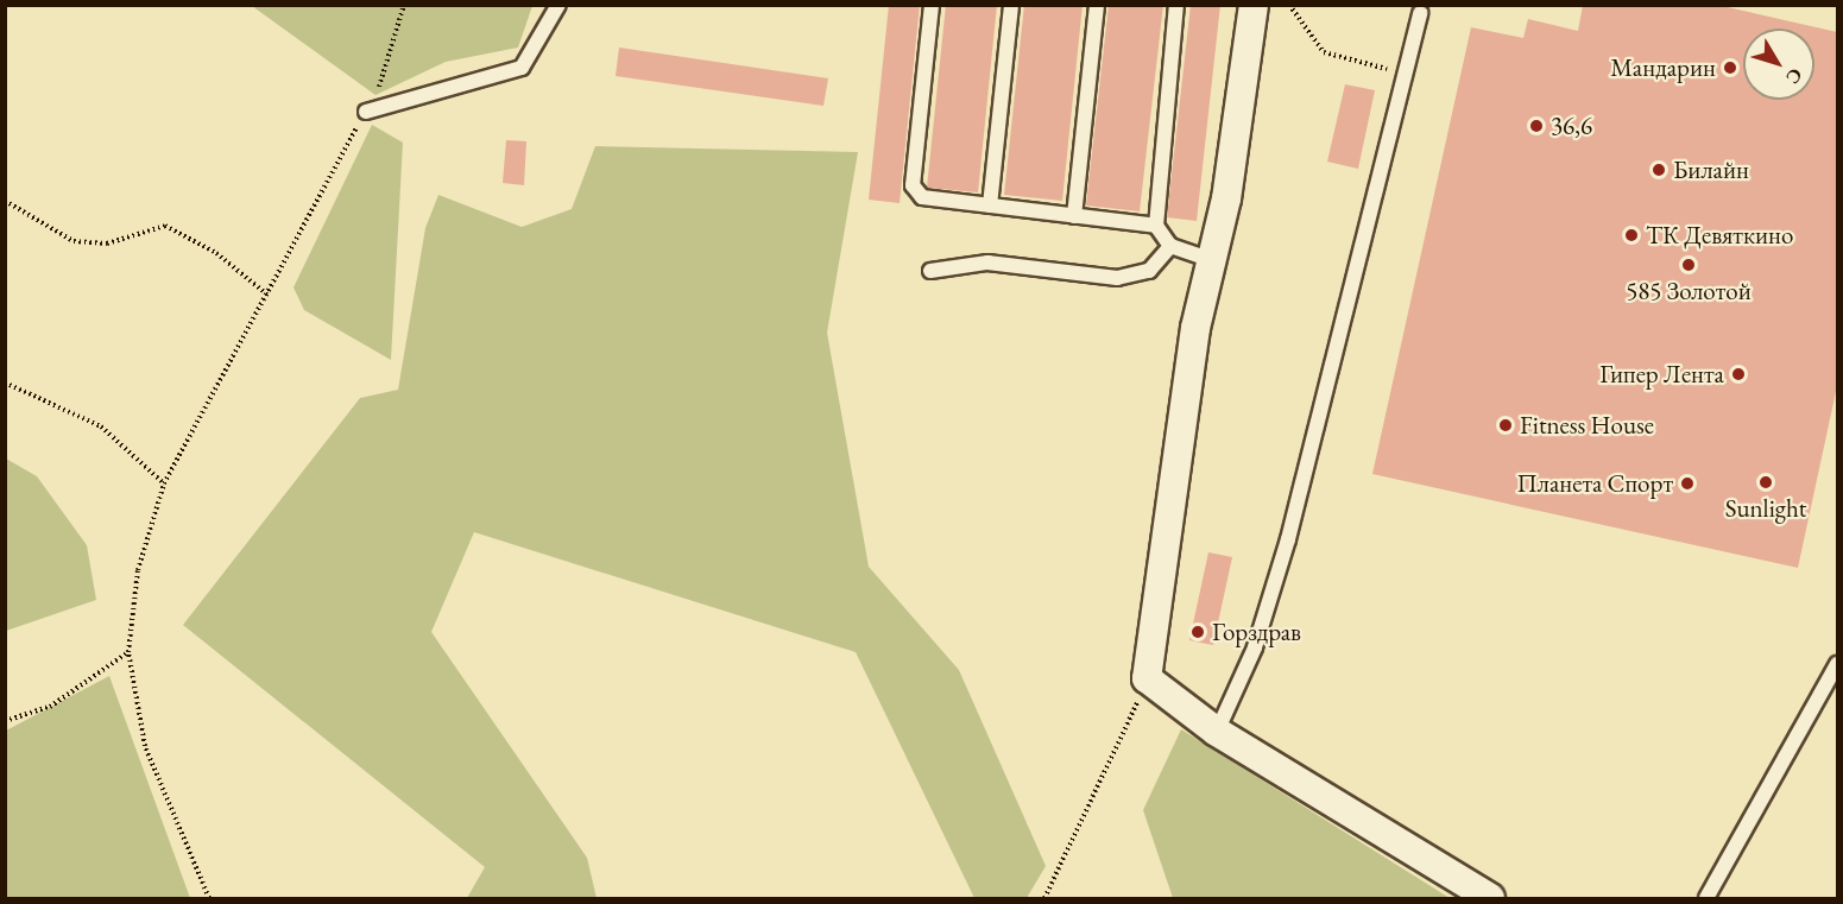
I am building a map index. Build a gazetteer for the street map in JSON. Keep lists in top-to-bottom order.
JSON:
{
  "places": [
    "Мандарин",
    "36,6",
    "Билайн",
    "ТК Девяткино",
    "585 Золотой",
    "Гипер Лента",
    "Fitness House",
    "Sunlight",
    "Планета Спорт",
    "Горздрав"
  ],
  "north": "bottom right"
}
